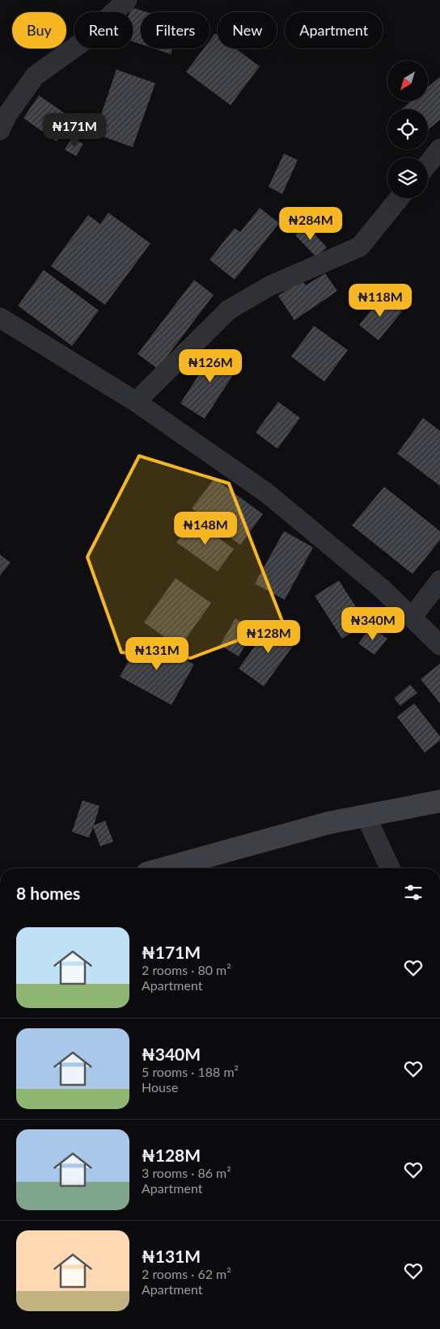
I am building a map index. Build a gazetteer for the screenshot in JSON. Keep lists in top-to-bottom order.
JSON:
{
  "north": "bottom left",
  "page": {
    "chip": [
      "Buy",
      "Rent",
      "Filters",
      "New",
      "Apartment"
    ],
    "price": [
      "₦171M",
      "₦284M",
      "₦118M",
      "₦126M",
      "₦148M",
      "₦340M",
      "₦128M",
      "₦131M"
    ],
    "heading": "8 homes",
    "list": [
      {
        "name": "₦171M",
        "note": "2 rooms · 80 m² · Apartment"
      },
      {
        "name": "₦340M",
        "note": "5 rooms · 188 m² · House"
      },
      {
        "name": "₦128M",
        "note": "3 rooms · 86 m² · Apartment"
      },
      {
        "name": "₦131M",
        "note": "2 rooms · 62 m² · Apartment"
      }
    ]
  }
}
